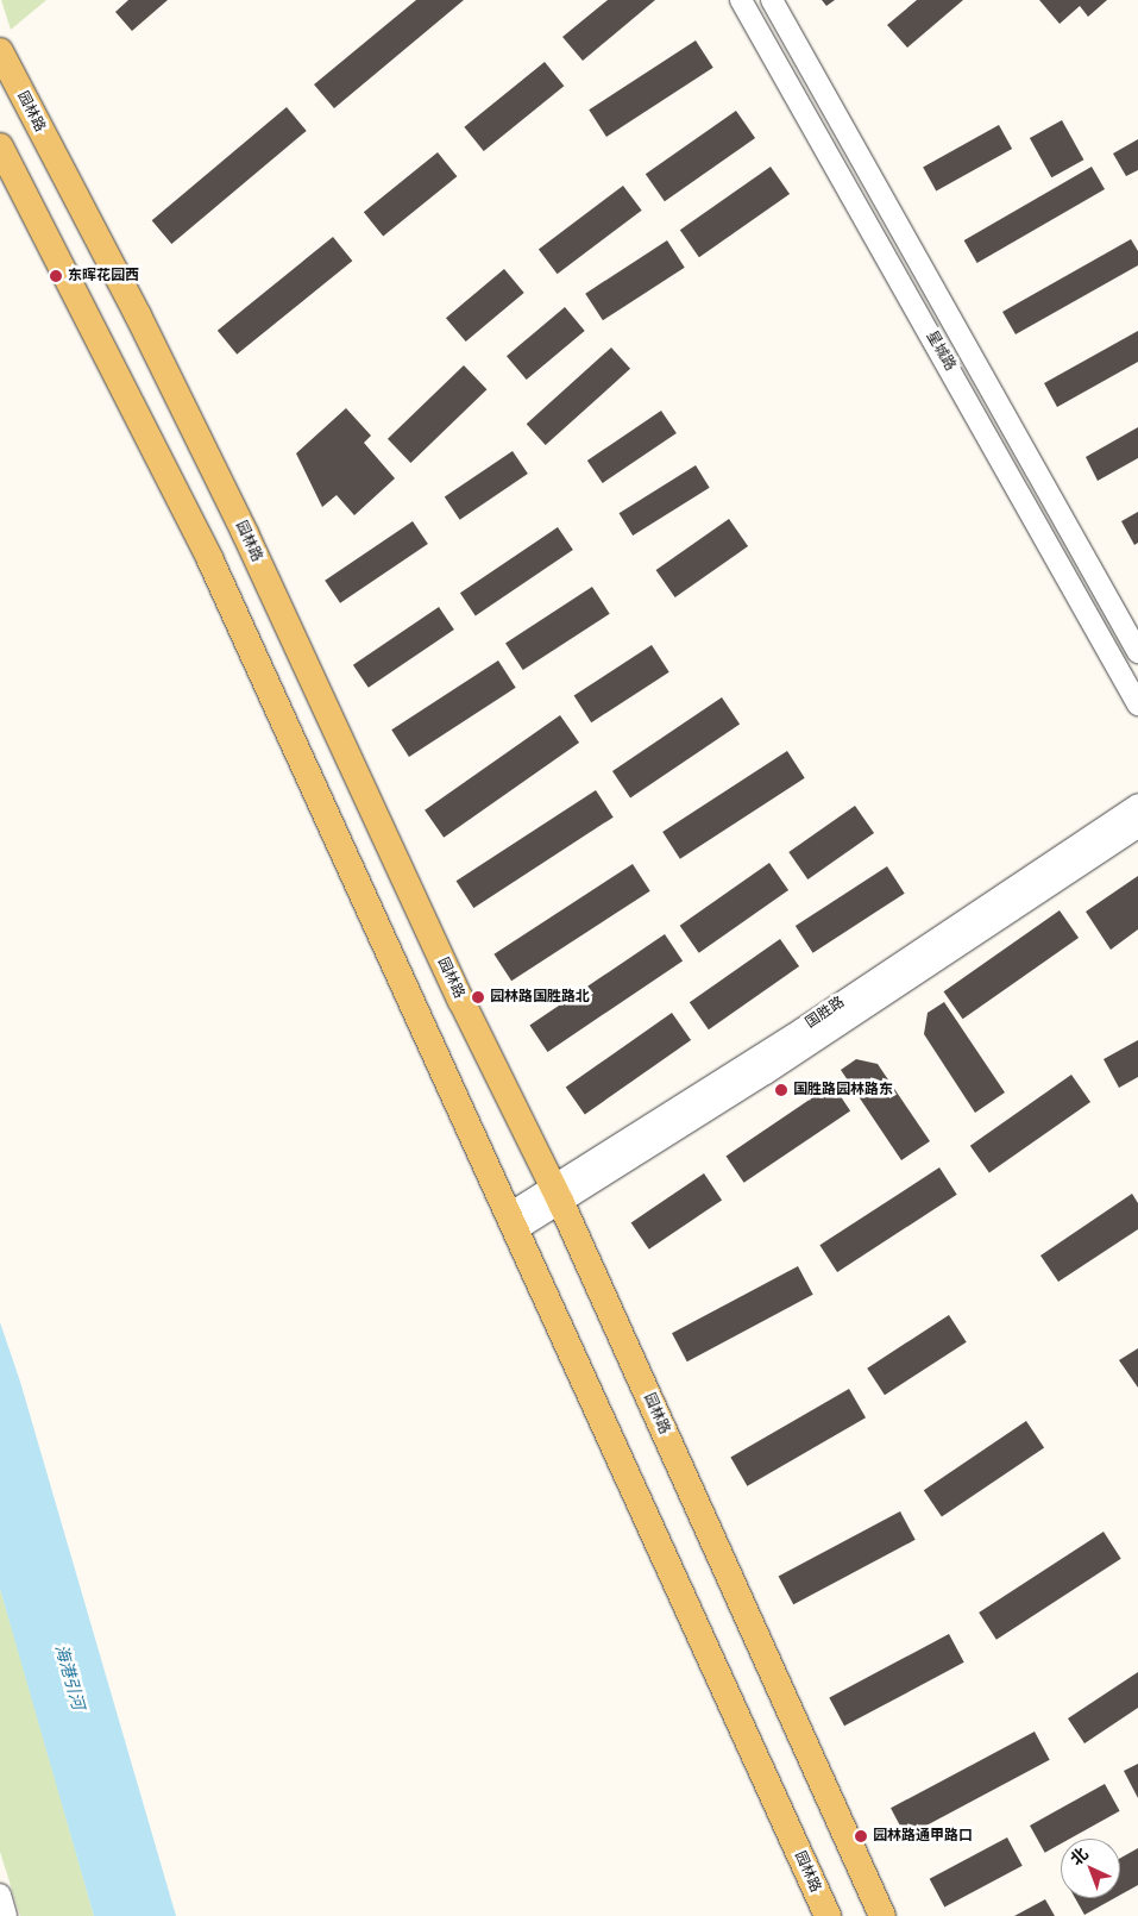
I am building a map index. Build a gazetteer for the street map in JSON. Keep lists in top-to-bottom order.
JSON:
{
  "streets": {
    "main road": ["园林路"],
    "street": ["星城路", "国胜路"]
  },
  "crossings": [
    ["园林路", "国胜路"]
  ],
  "water": ["海港引河"],
  "places": [
    "东晖花园西",
    "园林路国胜路北",
    "国胜路园林路东",
    "园林路通甲路口"
  ],
  "north": "top left"
}
